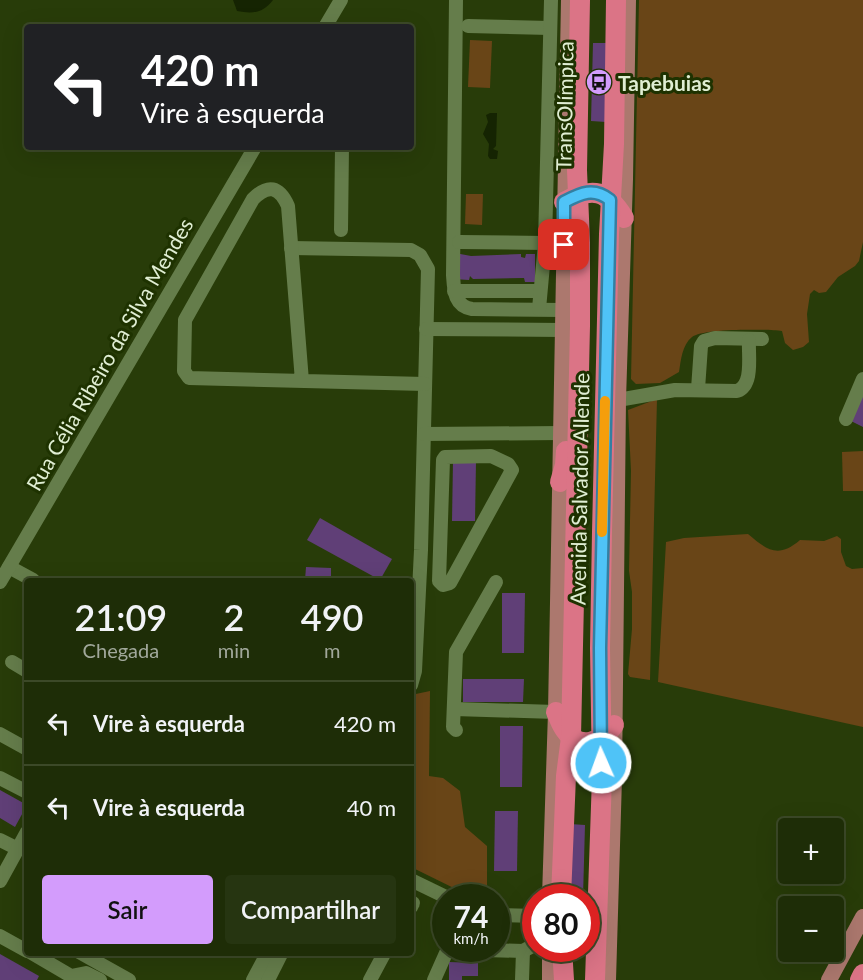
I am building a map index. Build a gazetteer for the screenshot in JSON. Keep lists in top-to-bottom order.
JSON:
{
  "streets": {
    "highway": ["Avenida Salvador Allende"],
    "street": ["TransOlímpica", "Rua Célia Ribeiro da Silva Mendes"]
  },
  "crossings": [
    ["TransOlímpica", "Avenida Salvador Allende"]
  ],
  "places": {
    "bus stop": ["Tapebuias"]
  },
  "page": {
    "turn": ["420 m", "Vire à esquerda"],
    "eta": [
      "21:09",
      "Chegada",
      "2",
      "min",
      "490",
      "m"
    ],
    "list": [
      {
        "name": "Vire à esquerda",
        "value": "420 m"
      },
      {
        "name": "Vire à esquerda",
        "value": "40 m"
      }
    ],
    "map_buttons": ["+", "−"],
    "buttons": ["Sair", "Compartilhar"],
    "speed": "74 km/h",
    "limit": "80"
  }
}
